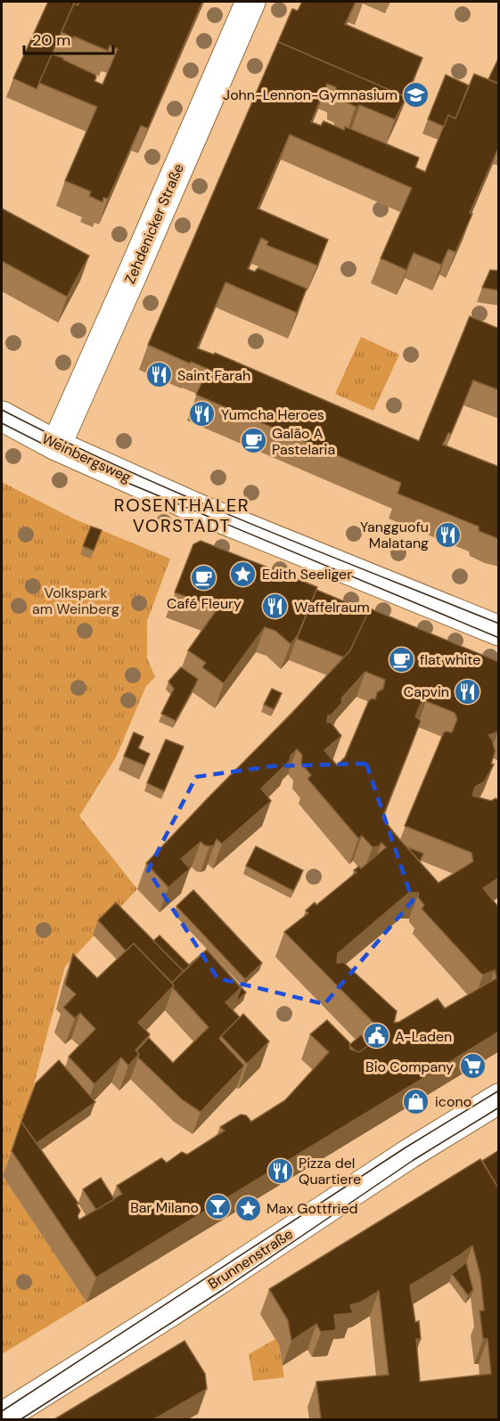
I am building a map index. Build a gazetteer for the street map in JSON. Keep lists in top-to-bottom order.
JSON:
{
  "streets": {
    "street": ["Zehdenicker Straße", "Weinbergsweg", "Brunnenstraße"]
  },
  "crossings": [
    ["Zehdenicker Straße", "Weinbergsweg"]
  ],
  "districts": ["ROSENTHALER VORSTADT"],
  "parks": ["Volkspark am Weinberg"],
  "places": {
    "school or university": ["John-Lennon-Gymnasium"],
    "restaurant": [
      "Saint Farah",
      "Yumcha Heroes",
      "Yangguofu Malatang",
      "Waffelraum",
      "Capvin",
      "Pizza del Quartiere"
    ],
    "cafe": ["Galão A Pastelaria", "Café Fleury", "flat white"],
    "place": ["Edith Seeliger", "Max Gottfried"],
    "public building": ["A-Laden"],
    "supermarket": ["Bio Company"],
    "shop": ["icono"],
    "bar": ["Bar Milano"]
  },
  "scale_bar": "20 m"
}
